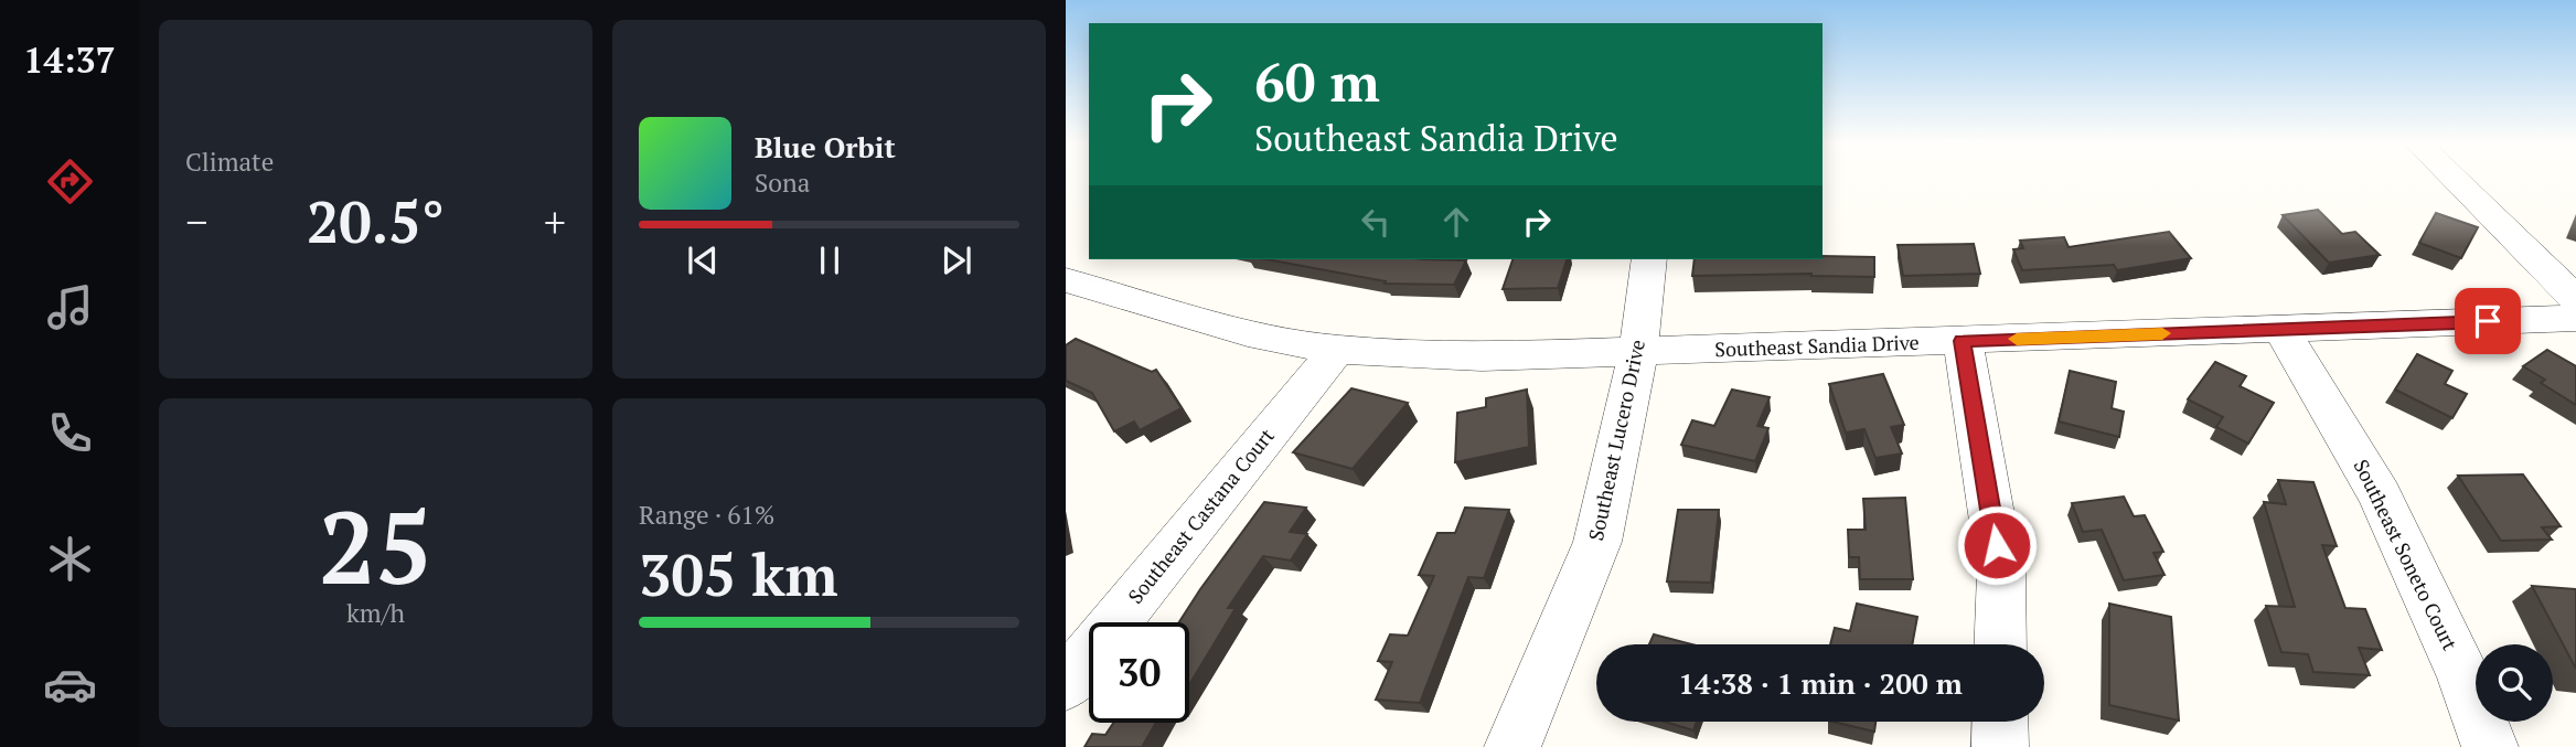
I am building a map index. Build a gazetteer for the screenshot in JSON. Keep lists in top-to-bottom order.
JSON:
{
  "streets": {
    "street": [
      "Southeast Sandia Drive",
      "Southeast Lucero Drive",
      "Southeast Castana Court",
      "Southeast Soneto Court"
    ]
  },
  "crossings": [
    ["Southeast Sandia Drive", "Southeast Lucero Drive"],
    ["Southeast Sandia Drive", "Southeast Castana Court"],
    ["Southeast Sandia Drive", "Southeast Soneto Court"]
  ],
  "page": {
    "tabs": "14:37",
    "tile": [
      "Climate",
      ["25", "km/h"],
      ["Range · 61%", "305 km"]
    ],
    "turn": ["60 m", "Southeast Sandia Drive"],
    "song": ["Blue Orbit", "Sona"],
    "heat": ["−", "20.5°", "+"],
    "limit": "30",
    "trip": "14:38 · 1 min · 200 m"
  }
}
